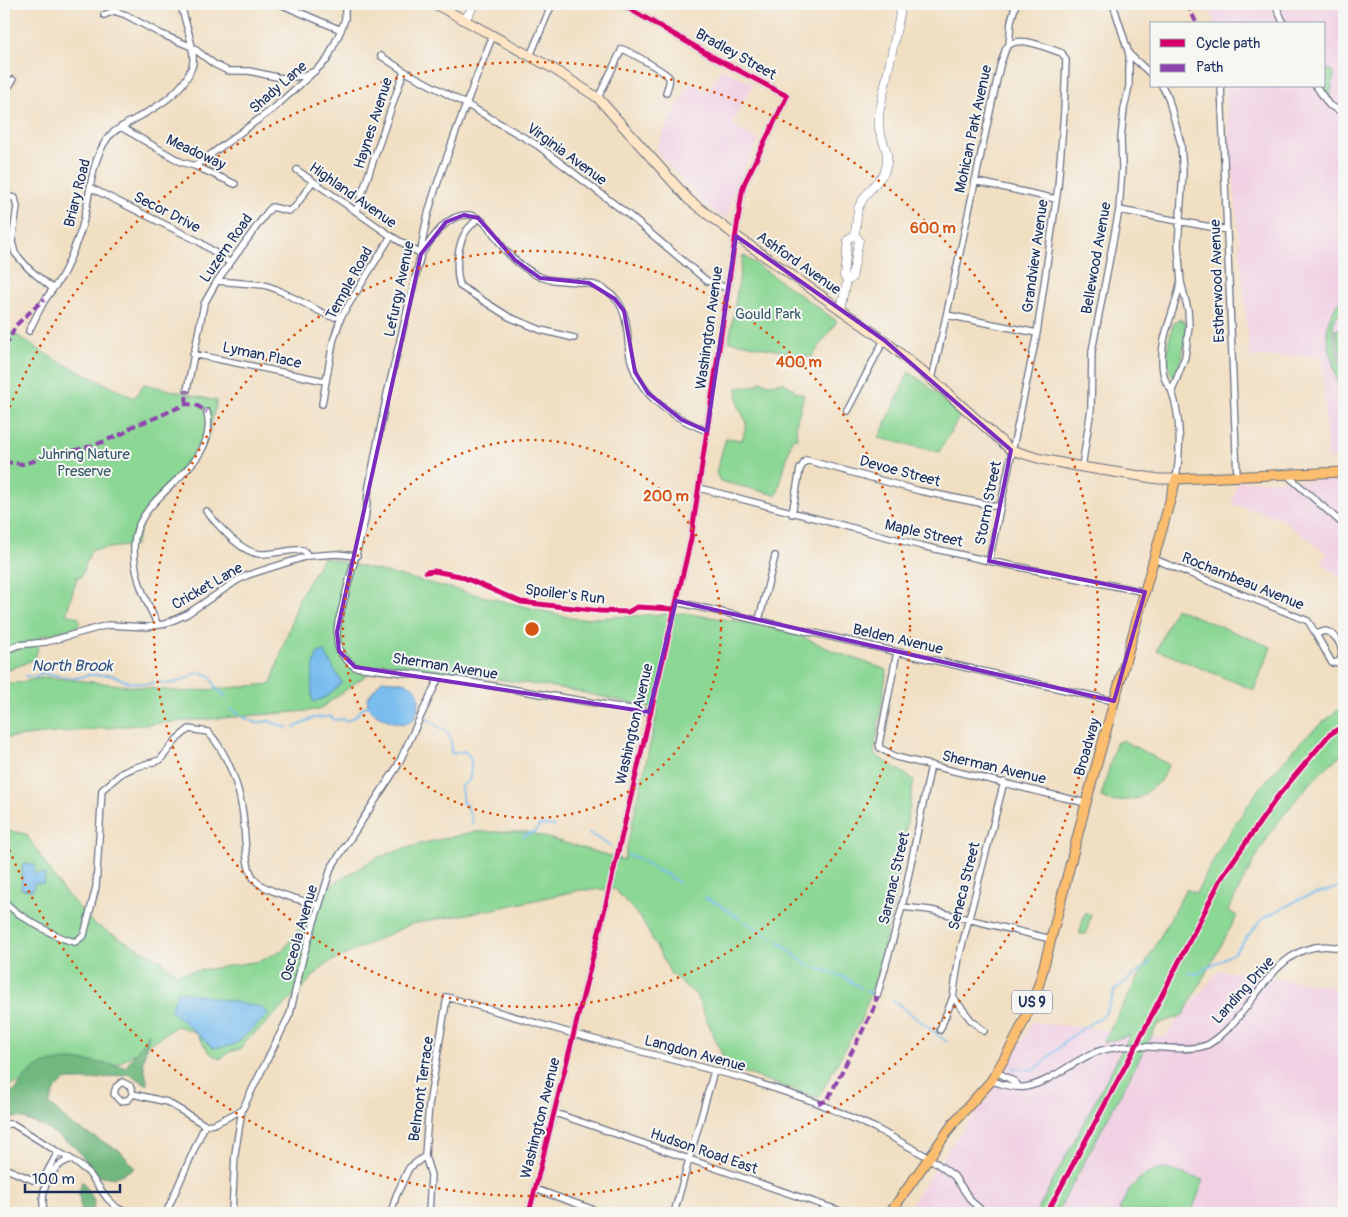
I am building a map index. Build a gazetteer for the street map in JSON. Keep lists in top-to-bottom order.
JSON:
{
  "streets": {
    "main road": ["Ashford Avenue", "Broadway", "US 9"],
    "street": [
      "Bradley Street",
      "Shady Lane",
      "Haynes Avenue",
      "Mohican Park Avenue",
      "Meadoway",
      "Virginia Avenue",
      "Briary Road",
      "Highland Avenue",
      "Secor Drive",
      "Luzern Road",
      "Grandview Avenue",
      "Bellewood Avenue",
      "Estherwood Avenue",
      "Temple Road",
      "Lefurgy Avenue",
      "Washington Avenue",
      "Lyman Place",
      "Devoe Street",
      "Storm Street",
      "Maple Street",
      "Rochambeau Avenue",
      "Cricket Lane",
      "Belden Avenue",
      "Sherman Avenue",
      "Saranac Street",
      "Seneca Street",
      "Osceola Avenue",
      "Landing Drive",
      "Langdon Avenue",
      "Belmont Terrace",
      "Hudson Road East"
    ],
    "cycle path": ["Spoiler's Run"]
  },
  "crossings": [
    ["Bradley Street", "Washington Avenue"],
    ["Shady Lane", "Meadoway"],
    ["Haynes Avenue", "Virginia Avenue"],
    ["Haynes Avenue", "Highland Avenue"],
    ["Mohican Park Avenue", "Grandview Avenue"],
    ["Mohican Park Avenue", "Ashford Avenue"],
    ["Meadoway", "Briary Road"],
    ["Virginia Avenue", "Lefurgy Avenue"],
    ["Virginia Avenue", "Washington Avenue"],
    ["Briary Road", "Secor Drive"],
    ["Highland Avenue", "Luzern Road"],
    ["Highland Avenue", "Temple Road"],
    ["Highland Avenue", "Lefurgy Avenue"],
    ["Secor Drive", "Luzern Road"],
    ["Luzern Road", "Lyman Place"],
    ["Grandview Avenue", "Ashford Avenue"],
    ["Grandview Avenue", "Storm Street"],
    ["Bellewood Avenue", "Ashford Avenue"],
    ["Ashford Avenue", "Lefurgy Avenue"],
    ["Ashford Avenue", "Washington Avenue"],
    ["Ashford Avenue", "Storm Street"],
    ["Ashford Avenue", "Broadway"],
    ["Temple Road", "Lyman Place"],
    ["Lefurgy Avenue", "Cricket Lane"],
    ["Lefurgy Avenue", "Sherman Avenue"],
    ["Washington Avenue", "Maple Street"],
    ["Washington Avenue", "Belden Avenue"],
    ["Washington Avenue", "Sherman Avenue"],
    ["Washington Avenue", "Langdon Avenue"],
    ["Washington Avenue", "Hudson Road East"],
    ["Devoe Street", "Storm Street"],
    ["Devoe Street", "Maple Street"],
    ["Storm Street", "Maple Street"],
    ["Maple Street", "Broadway"],
    ["Rochambeau Avenue", "Broadway"],
    ["Cricket Lane", "Sherman Avenue"],
    ["Belden Avenue", "Sherman Avenue"],
    ["Belden Avenue", "Broadway"],
    ["Sherman Avenue", "Broadway"],
    ["Sherman Avenue", "Saranac Street"],
    ["Sherman Avenue", "Seneca Street"],
    ["Sherman Avenue", "Osceola Avenue"],
    ["Broadway", "Landing Drive"],
    ["Broadway", "US 9"],
    ["Broadway", "Langdon Avenue"],
    ["US 9", "Langdon Avenue"],
    ["Langdon Avenue", "Belmont Terrace"]
  ],
  "water": ["North Brook"],
  "parks": ["Gould Park", "Juhring Nature Preserve"],
  "legend": ["Cycle path", "Path"],
  "scale_bar": "100 m",
  "rings": ["600 m", "400 m", "200 m"]
}
